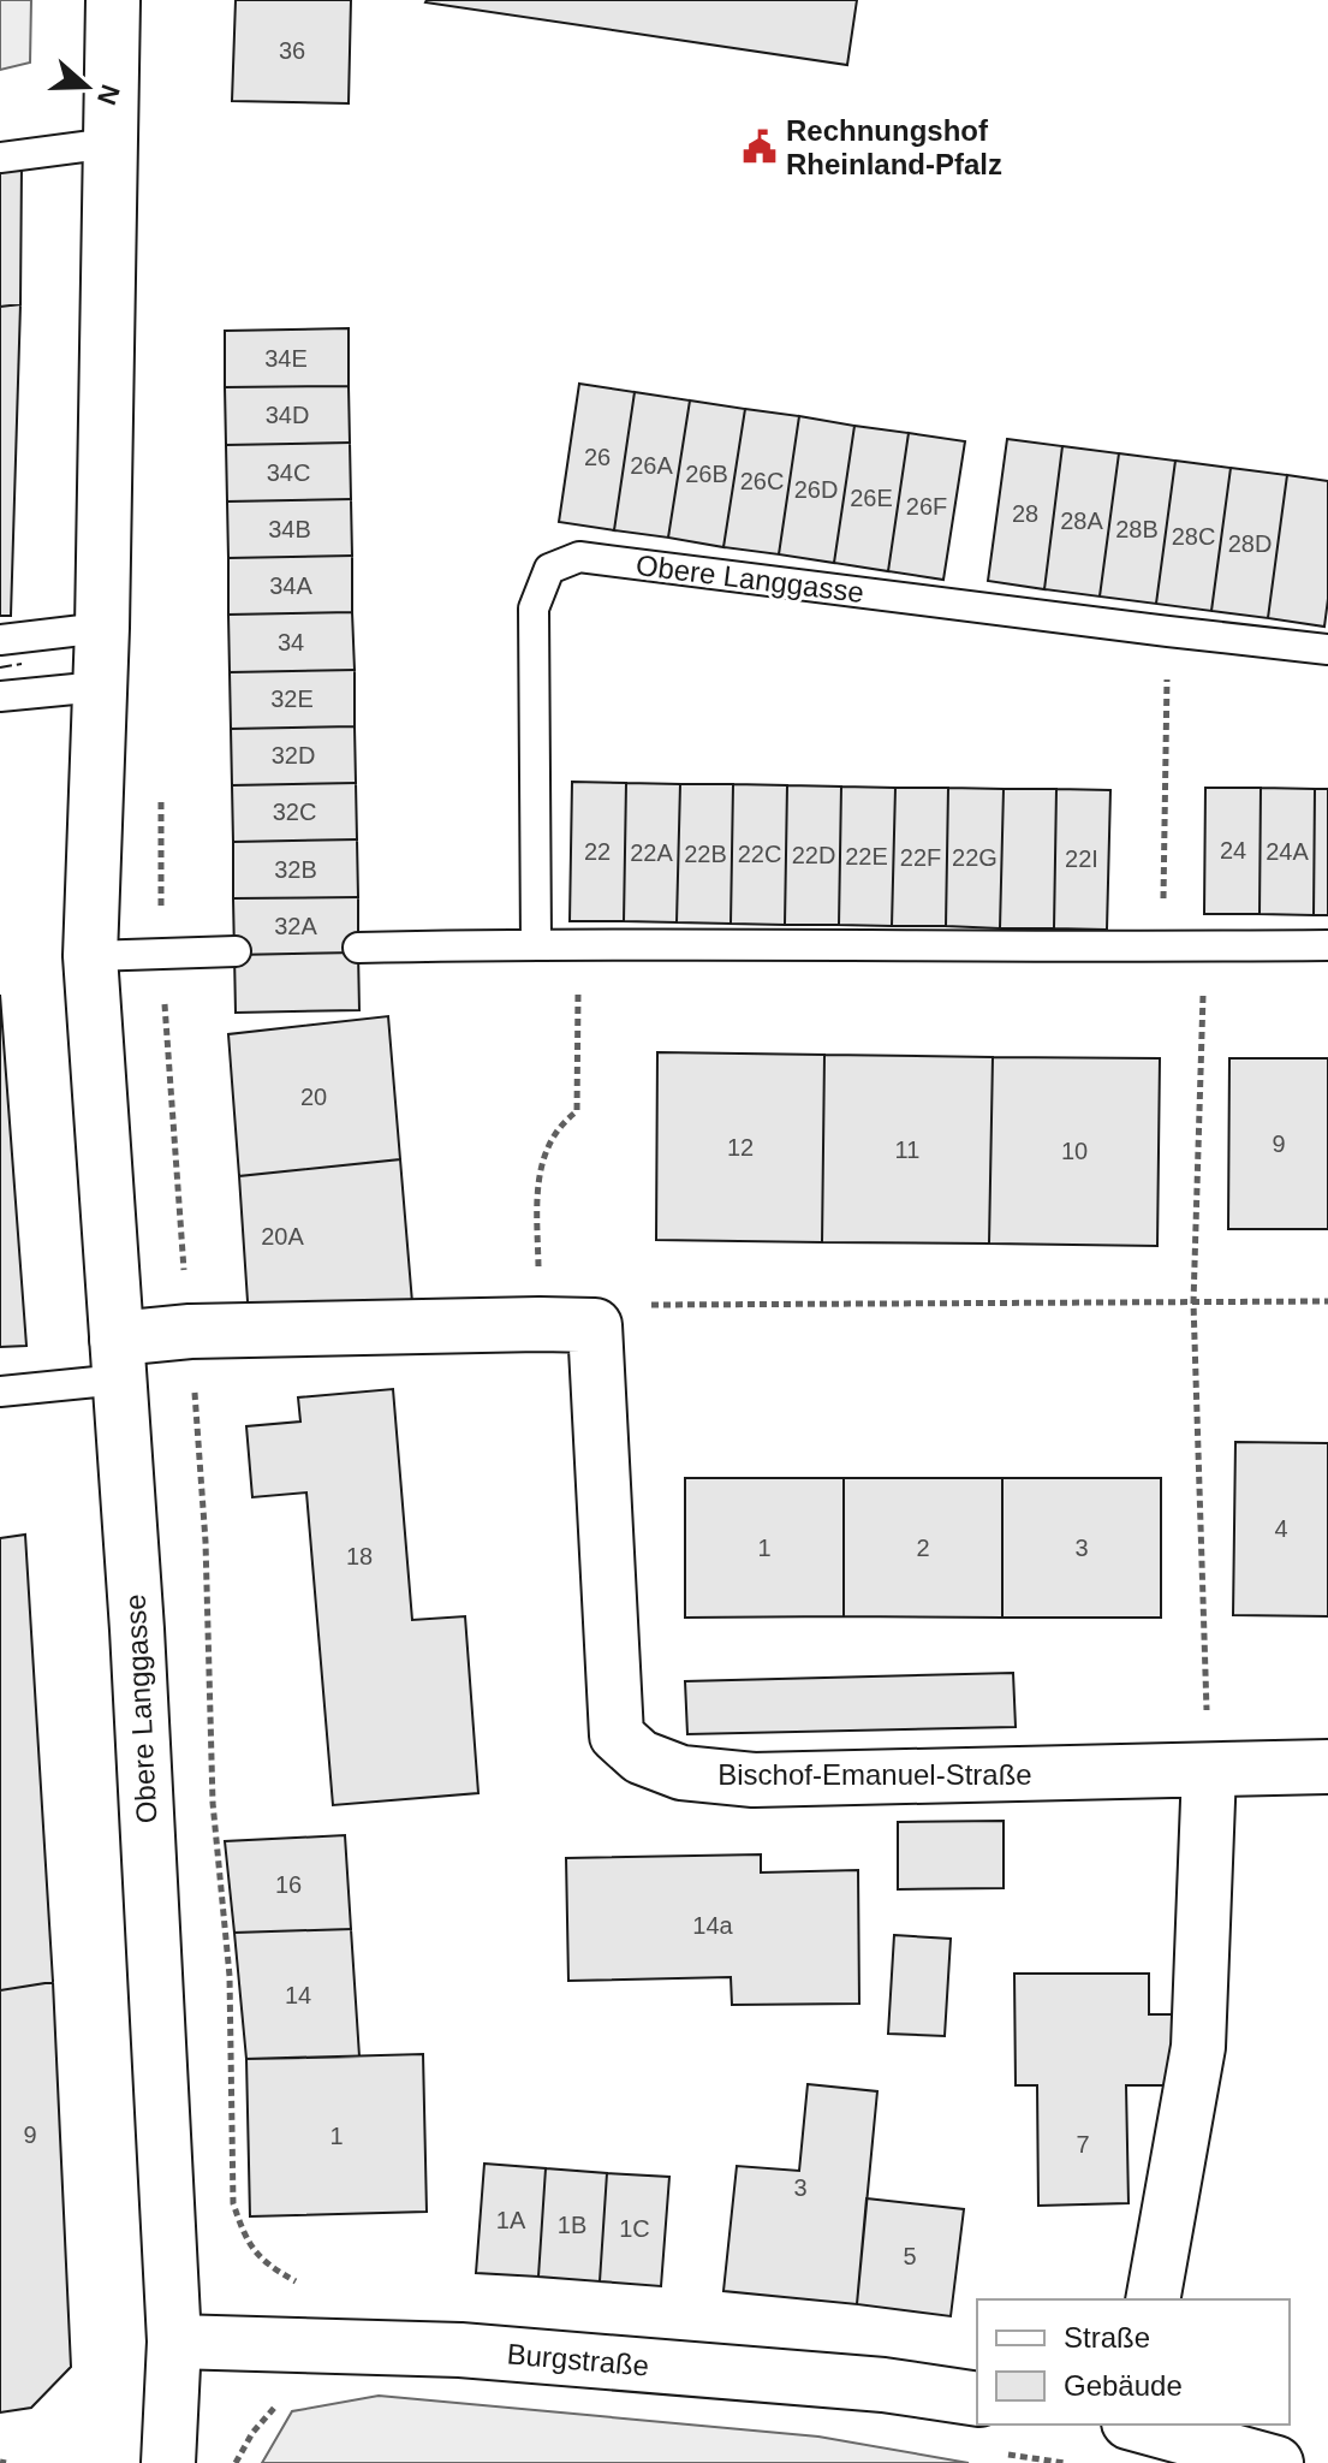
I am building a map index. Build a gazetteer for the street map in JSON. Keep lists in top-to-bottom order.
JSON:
{
  "streets": {
    "street": ["Obere Langgasse", "Bischof-Emanuel-Straße", "Burgstraße"]
  },
  "crossings": [
    ["Obere Langgasse", "Burgstraße"]
  ],
  "places": {
    "public building": ["Rechnungshof Rheinland-Pfalz"]
  },
  "house_numbers": [
    "36",
    "34E",
    "34D",
    "26",
    "26A",
    "34C",
    "26B",
    "26C",
    "26D",
    "26E",
    "26F",
    "28",
    "28A",
    "34B",
    "28B",
    "28C",
    "28D",
    "34A",
    "34",
    "32E",
    "32D",
    "32C",
    "24",
    "22",
    "24A",
    "22A",
    "22B",
    "22C",
    "22D",
    "22E",
    "22F",
    "22G",
    "22I",
    "32B",
    "32A",
    "20",
    "9",
    "12",
    "11",
    "10",
    "20A",
    "4",
    "1",
    "2",
    "3",
    "18",
    "16",
    "14a",
    "14",
    "9",
    "1",
    "7",
    "3",
    "1A",
    "1B",
    "1C",
    "5"
  ],
  "legend": ["Straße", "Gebäude"],
  "north": "right"
}
